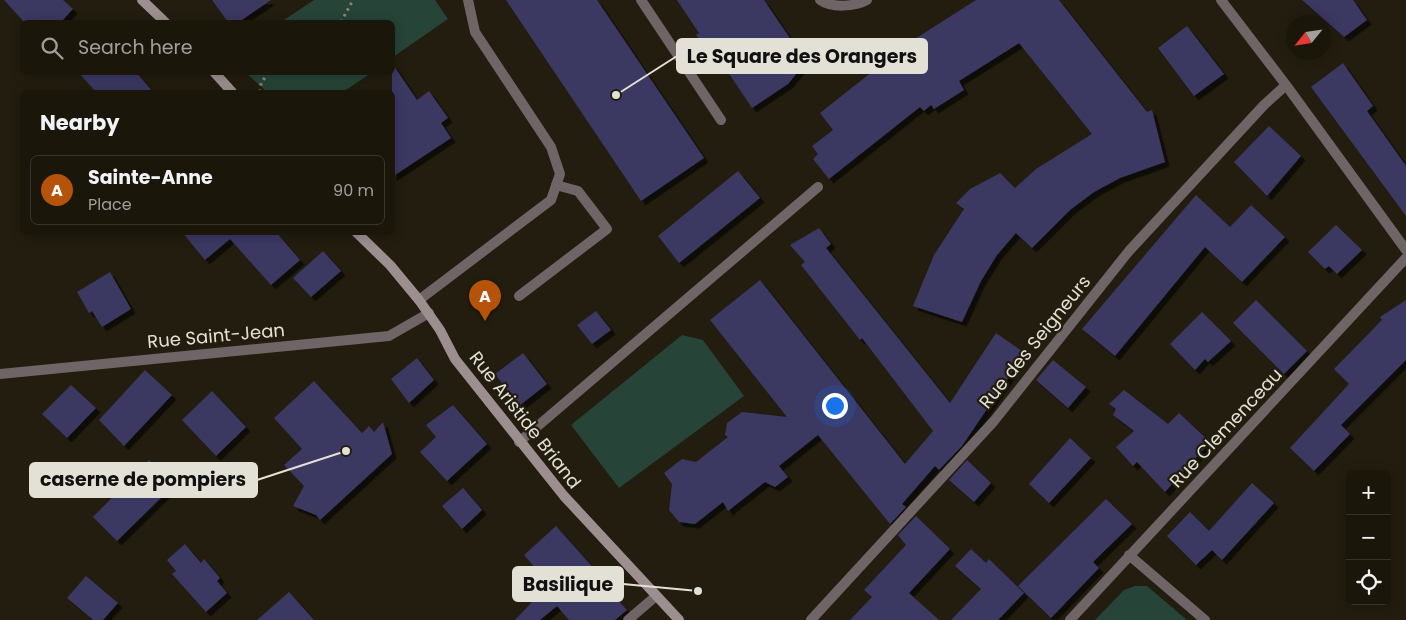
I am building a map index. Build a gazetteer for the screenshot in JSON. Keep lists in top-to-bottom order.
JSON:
{
  "streets": {
    "main road": ["Rue Aristide Briand"],
    "street": ["Rue Saint-Jean", "Rue des Seigneurs", "Rue Clemenceau"]
  },
  "crossings": [
    ["Rue Saint-Jean", "Rue Aristide Briand"]
  ],
  "places": ["Le Square des Orangers", "caserne de pompiers", "Basilique"],
  "north": "bottom left",
  "page": {
    "search": "Search here",
    "heading": "Nearby",
    "list": [
      {
        "mark": "A",
        "name": "Sainte-Anne",
        "note": "Place",
        "value": "90 m"
      }
    ],
    "pins": "A",
    "map_buttons": ["+", "−"]
  }
}
